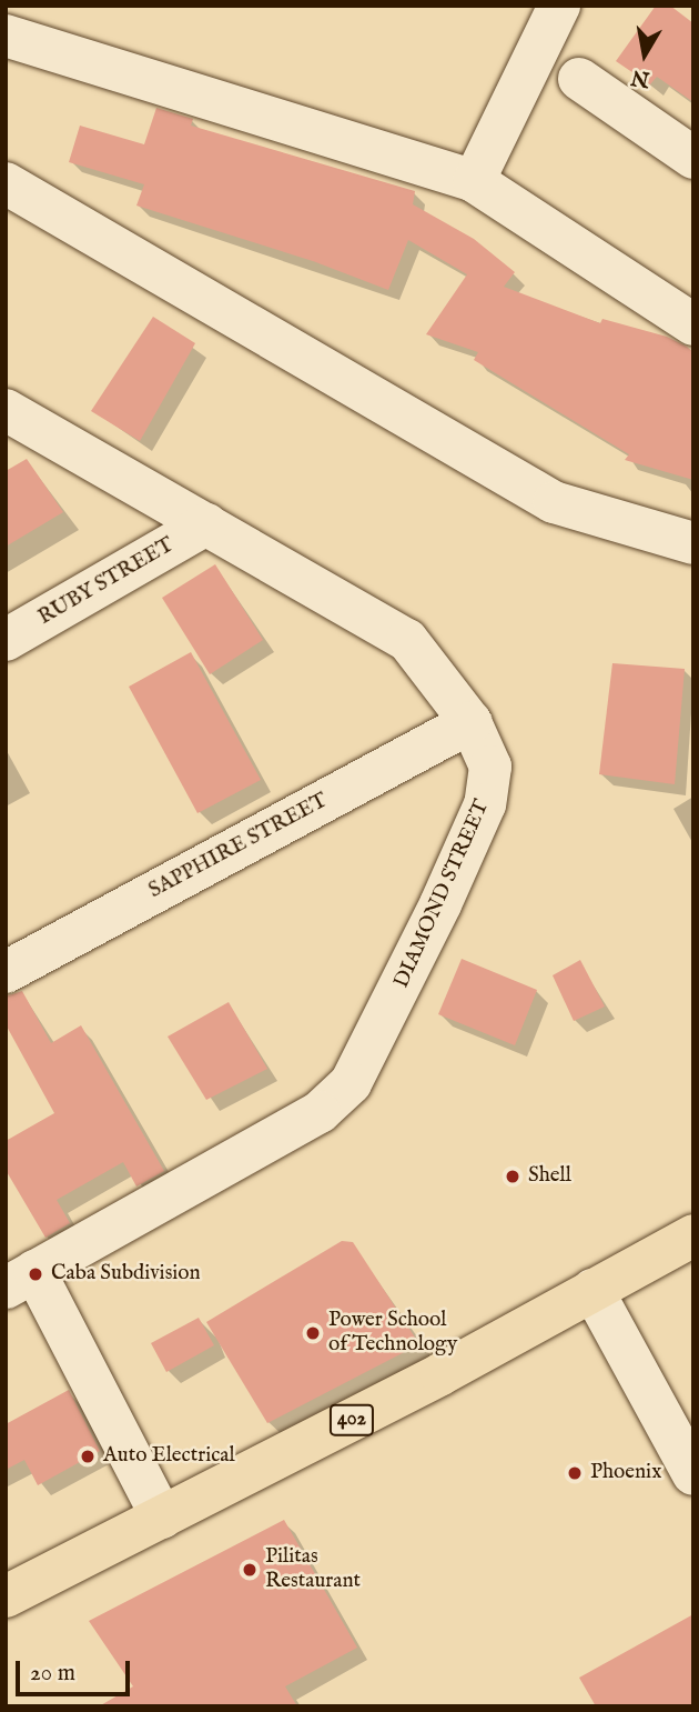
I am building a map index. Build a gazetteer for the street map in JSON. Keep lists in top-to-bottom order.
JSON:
{
  "streets": {
    "main road": ["402"],
    "street": ["RUBY STREET", "SAPPHIRE STREET", "DIAMOND STREET"]
  },
  "crossings": [
    ["RUBY STREET", "DIAMOND STREET"],
    ["SAPPHIRE STREET", "DIAMOND STREET"]
  ],
  "places": [
    "Shell",
    "Caba Subdivision",
    "Power School of Technology",
    "Auto Electrical",
    "Phoenix",
    "Pilitas Restaurant"
  ],
  "scale_bar": "20 m",
  "north": "bottom"
}
